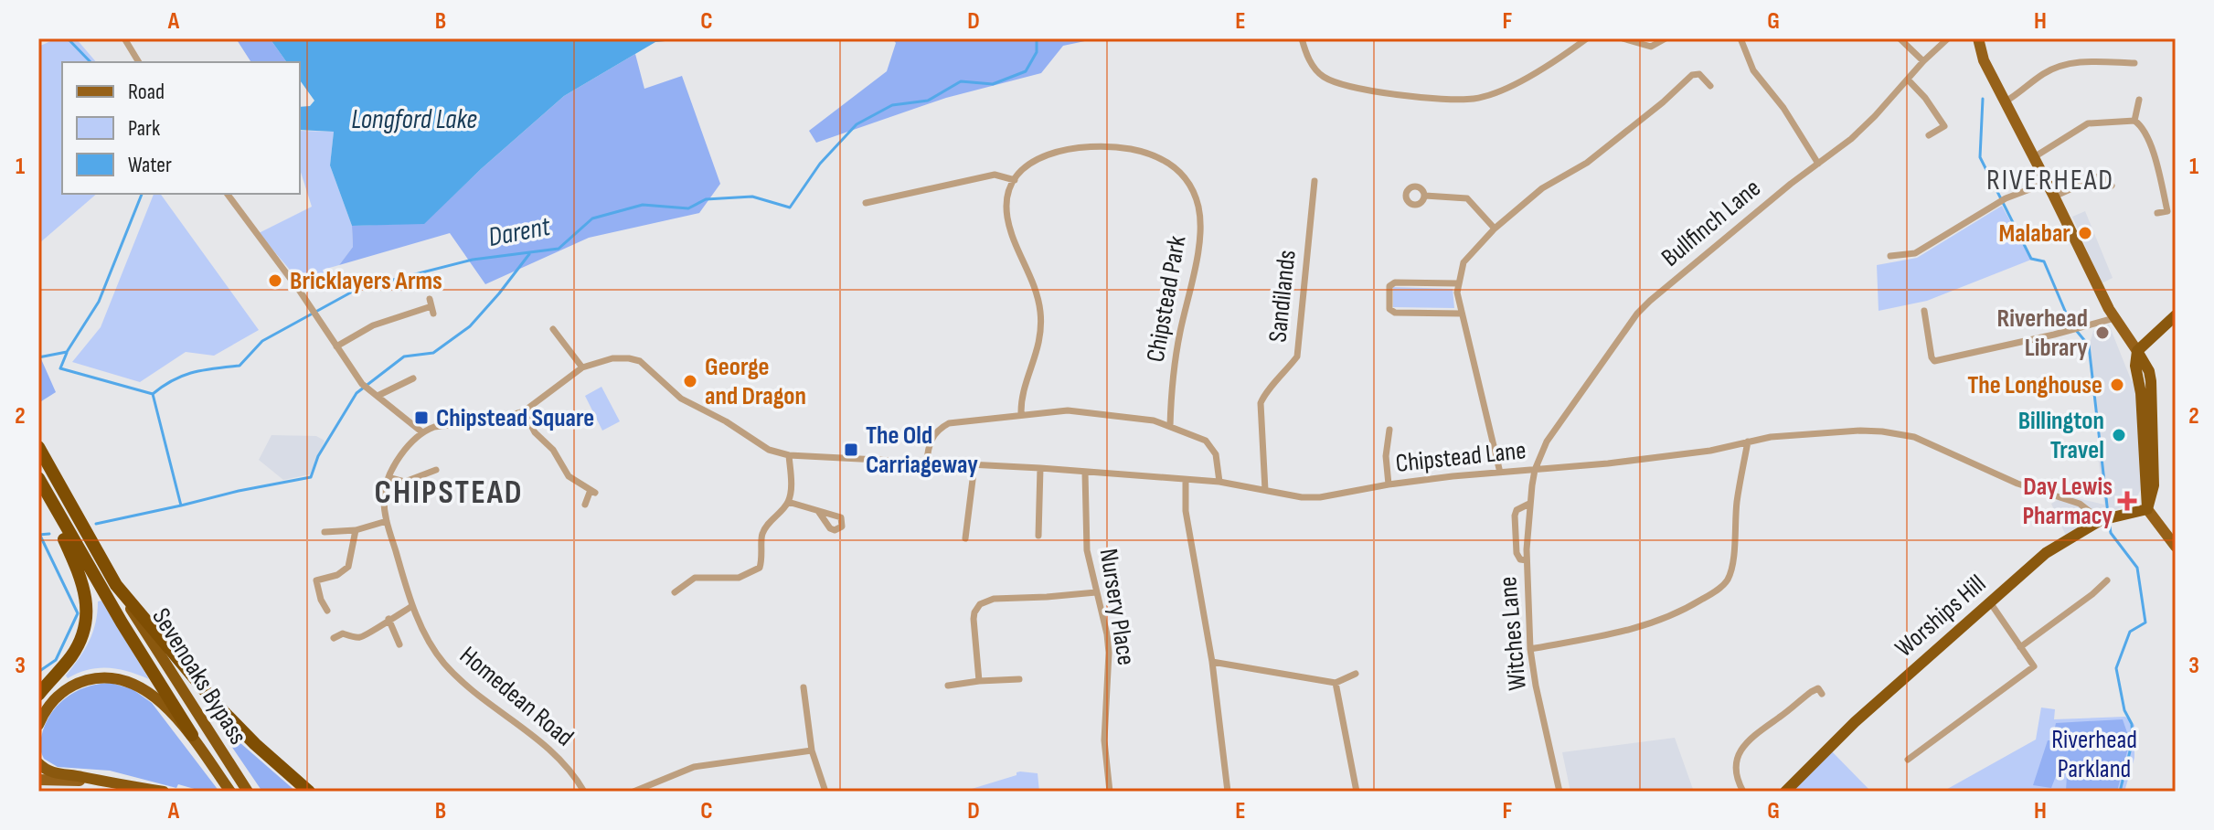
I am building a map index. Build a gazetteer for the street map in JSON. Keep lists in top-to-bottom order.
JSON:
{
  "streets": {
    "highway": ["Worships Hill", "Sevenoaks Bypass"],
    "street": [
      "Bullfinch Lane",
      "Sandilands",
      "Chipstead Park",
      "Chipstead Lane",
      "Nursery Place",
      "Witches Lane",
      "Homedean Road"
    ]
  },
  "crossings": [
    ["Bullfinch Lane", "Chipstead Lane"],
    ["Bullfinch Lane", "Witches Lane"],
    ["Sandilands", "Chipstead Lane"],
    ["Chipstead Lane", "Nursery Place"],
    ["Chipstead Lane", "Worships Hill"],
    ["Chipstead Lane", "Witches Lane"]
  ],
  "districts": ["RIVERHEAD", "CHIPSTEAD"],
  "water": ["Longford Lake", "Darent"],
  "parks": ["Riverhead Parkland"],
  "places": {
    "other": [
      "Malabar",
      "Bricklayers Arms",
      "Riverhead Library",
      "George and Dragon",
      "The Longhouse",
      "Billington Travel"
    ],
    "transit": ["Chipstead Square", "The Old Carriageway"],
    "health": ["Day Lewis Pharmacy"]
  },
  "legend": ["Road", "Park", "Water"],
  "grid": {
    "columns": [
      "A",
      "B",
      "C",
      "D",
      "E",
      "F",
      "G",
      "H"
    ],
    "rows": ["1", "2", "3"]
  }
}
